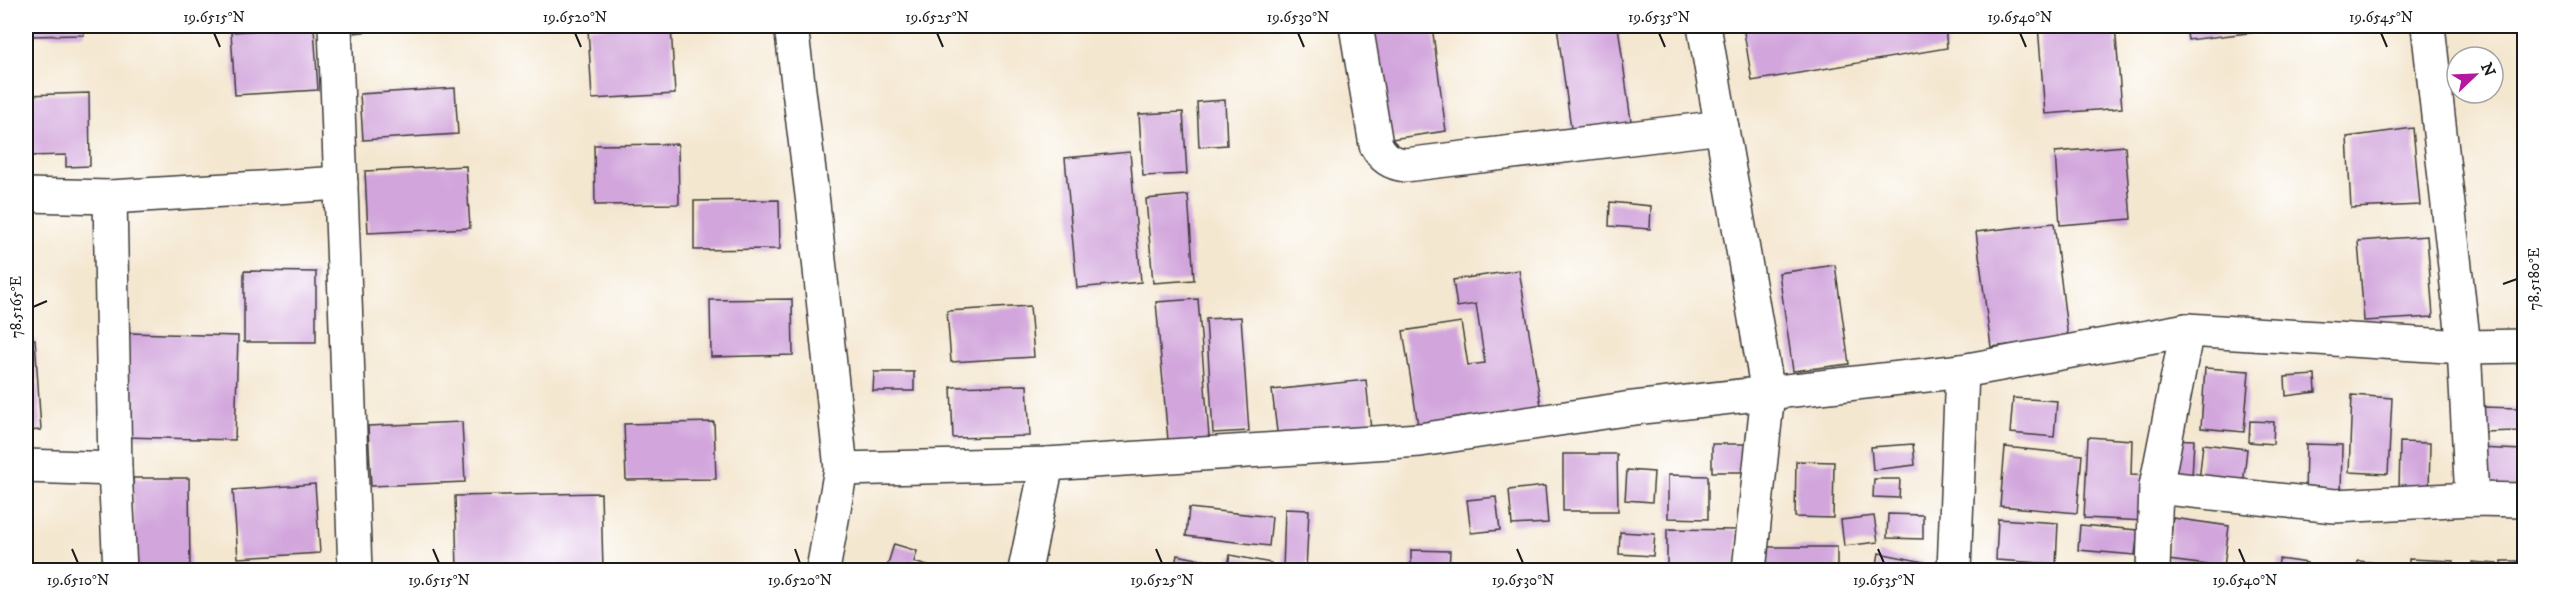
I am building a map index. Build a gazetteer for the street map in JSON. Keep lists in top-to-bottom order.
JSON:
{
  "north": "top right",
  "coordinates": [
    "19.6515°N",
    "19.6520°N",
    "19.6525°N",
    "19.6530°N",
    "19.6535°N",
    "19.6540°N",
    "19.6545°N",
    "78.5180°E",
    "78.5165°E",
    "19.6510°N"
  ]
}
